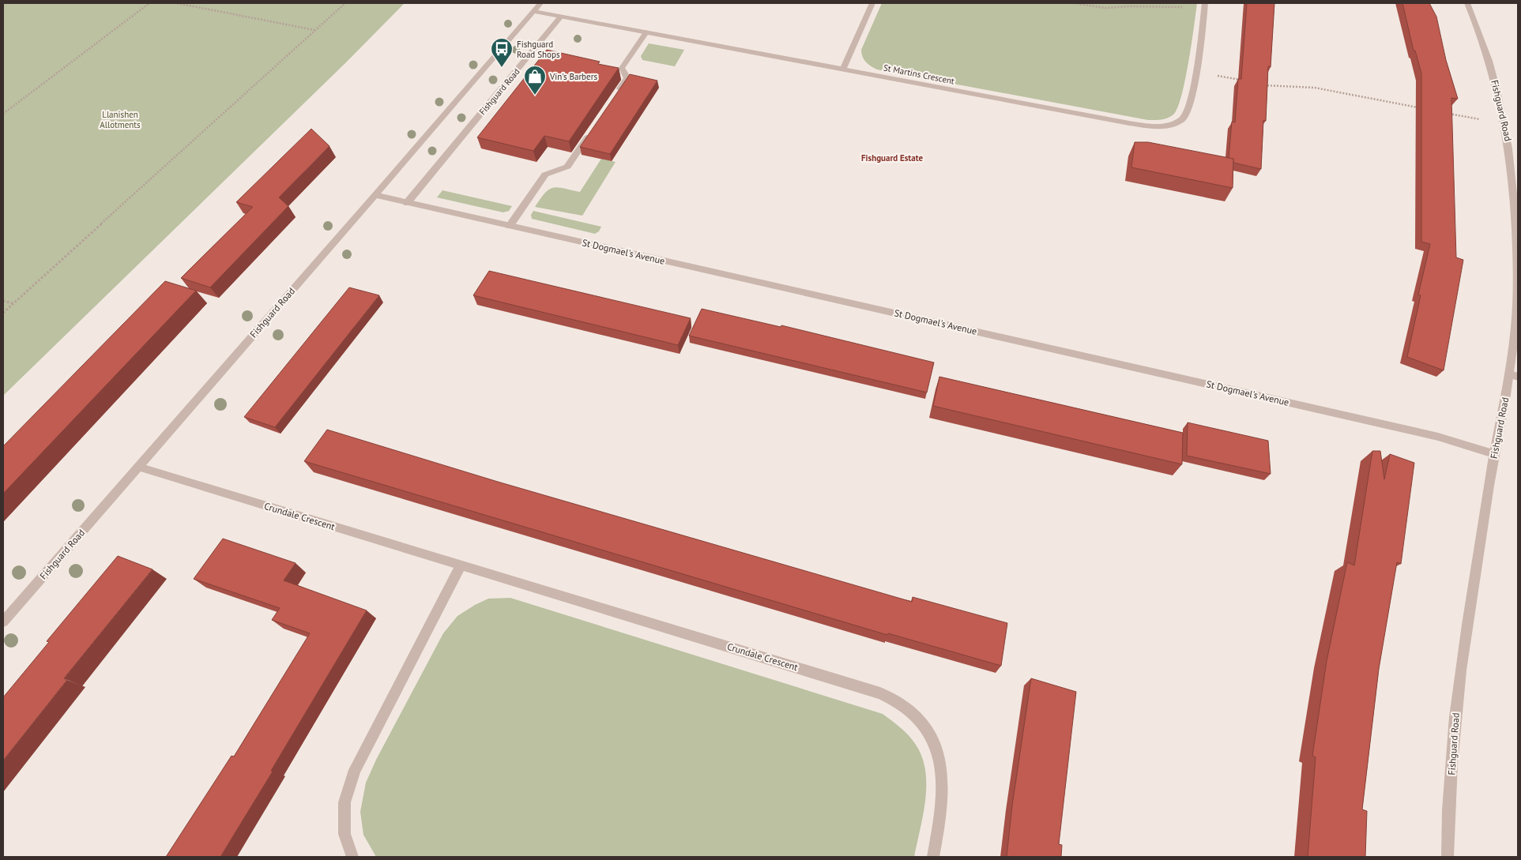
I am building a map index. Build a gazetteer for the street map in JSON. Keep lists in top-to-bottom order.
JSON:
{
  "streets": {
    "street": [
      "St Martins Crescent",
      "Fishguard Road",
      "St Dogmael's Avenue",
      "Crundale Crescent"
    ]
  },
  "crossings": [
    ["St Martins Crescent", "Fishguard Road"],
    ["Fishguard Road", "St Dogmael's Avenue"],
    ["Fishguard Road", "Crundale Crescent"]
  ],
  "districts": ["Fishguard Estate"],
  "parks": ["Llanishen Allotments"],
  "places": {
    "bus stop": ["Fishguard Road Shops"],
    "shop": ["Vin's Barbers"]
  }
}
